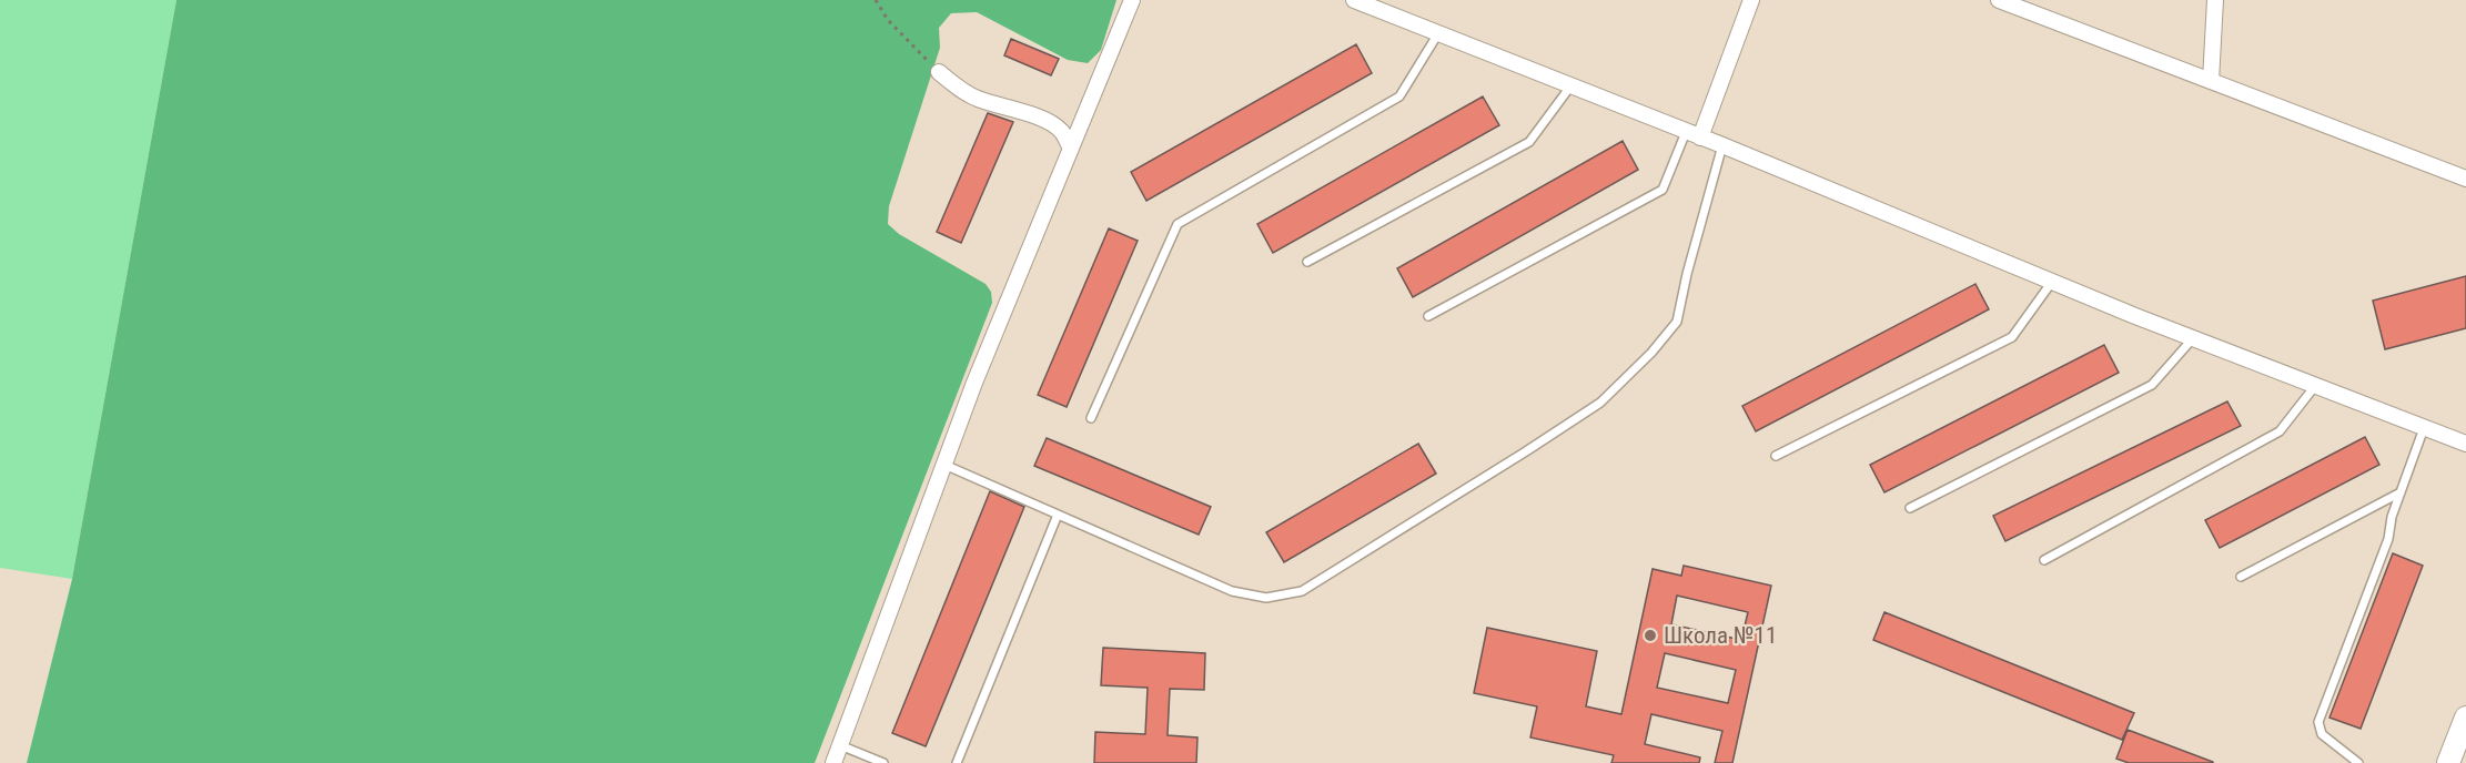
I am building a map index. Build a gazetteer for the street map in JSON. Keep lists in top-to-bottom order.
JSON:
{
  "places": ["Школа №11"]
}
